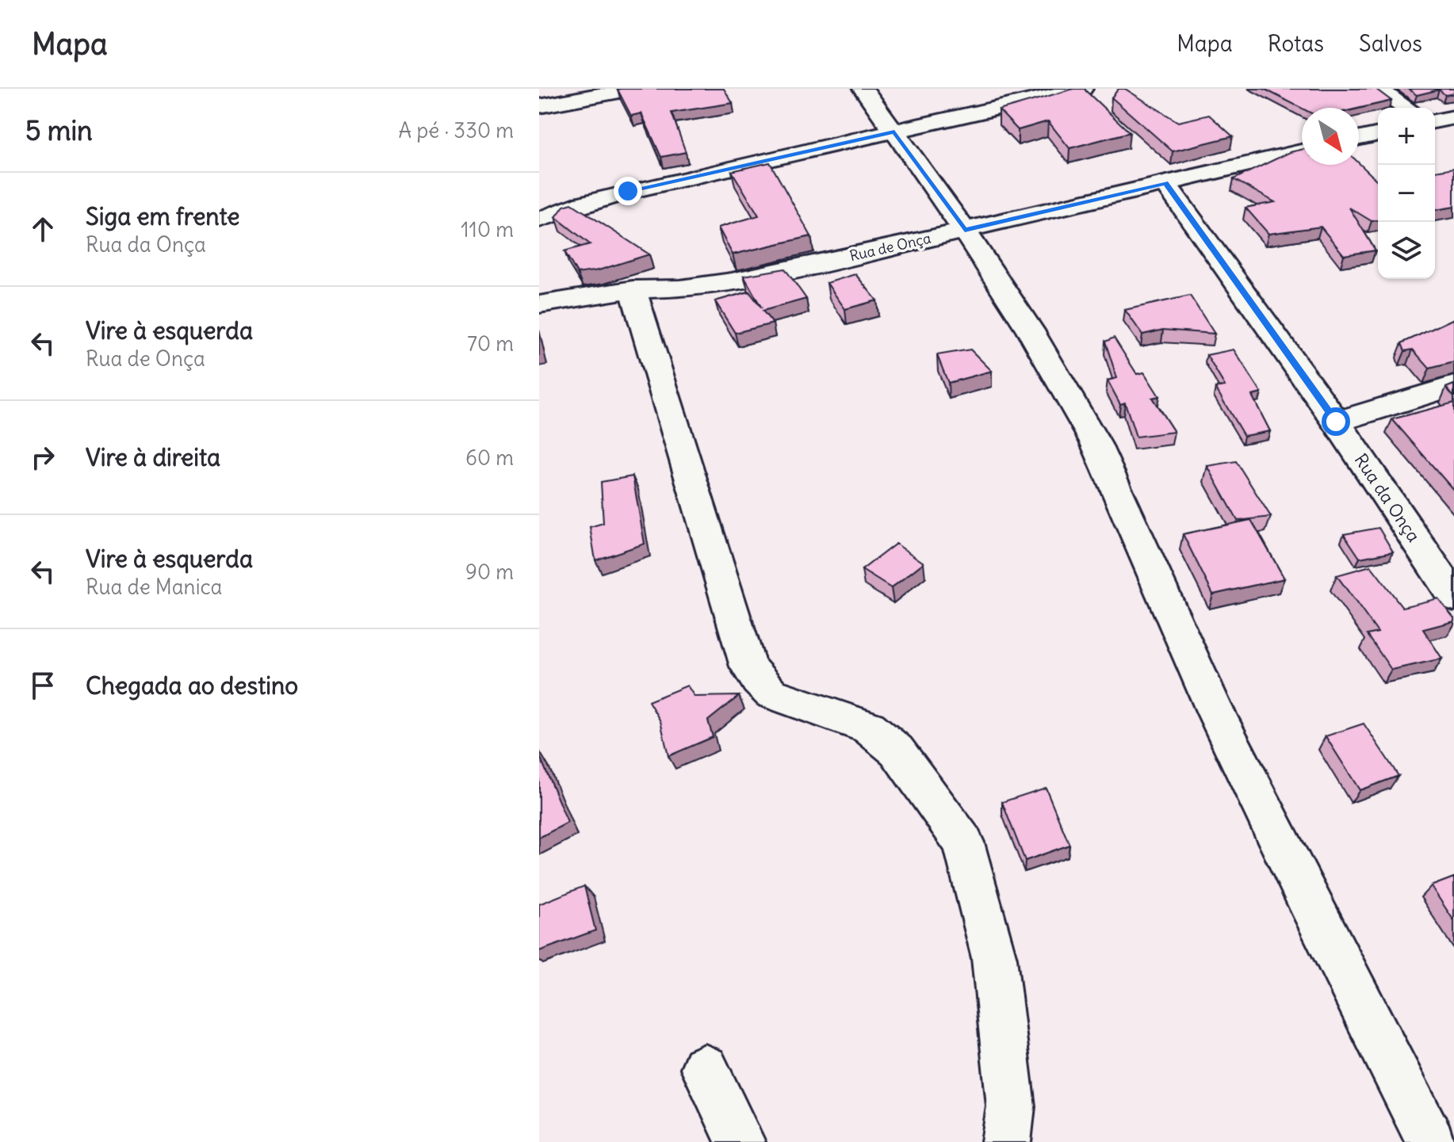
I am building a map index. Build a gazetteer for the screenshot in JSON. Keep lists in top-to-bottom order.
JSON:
{
  "streets": {
    "street": ["Rua de Onça", "Rua da Onça"]
  },
  "crossings": [
    ["Rua de Onça", "Rua da Onça"]
  ],
  "north": "bottom right",
  "page": {
    "header": "Mapa",
    "nav": ["Mapa", "Rotas", "Salvos"],
    "heading": ["5 min", "A pé · 330 m"],
    "map_buttons": ["+", "−"],
    "list": [
      ["Siga em frente", "Rua da Onça", "110 m"],
      ["Vire à esquerda", "Rua de Onça", "70 m"],
      ["Vire à direita", "60 m"],
      ["Vire à esquerda", "Rua de Manica", "90 m"],
      "Chegada ao destino"
    ]
  }
}
